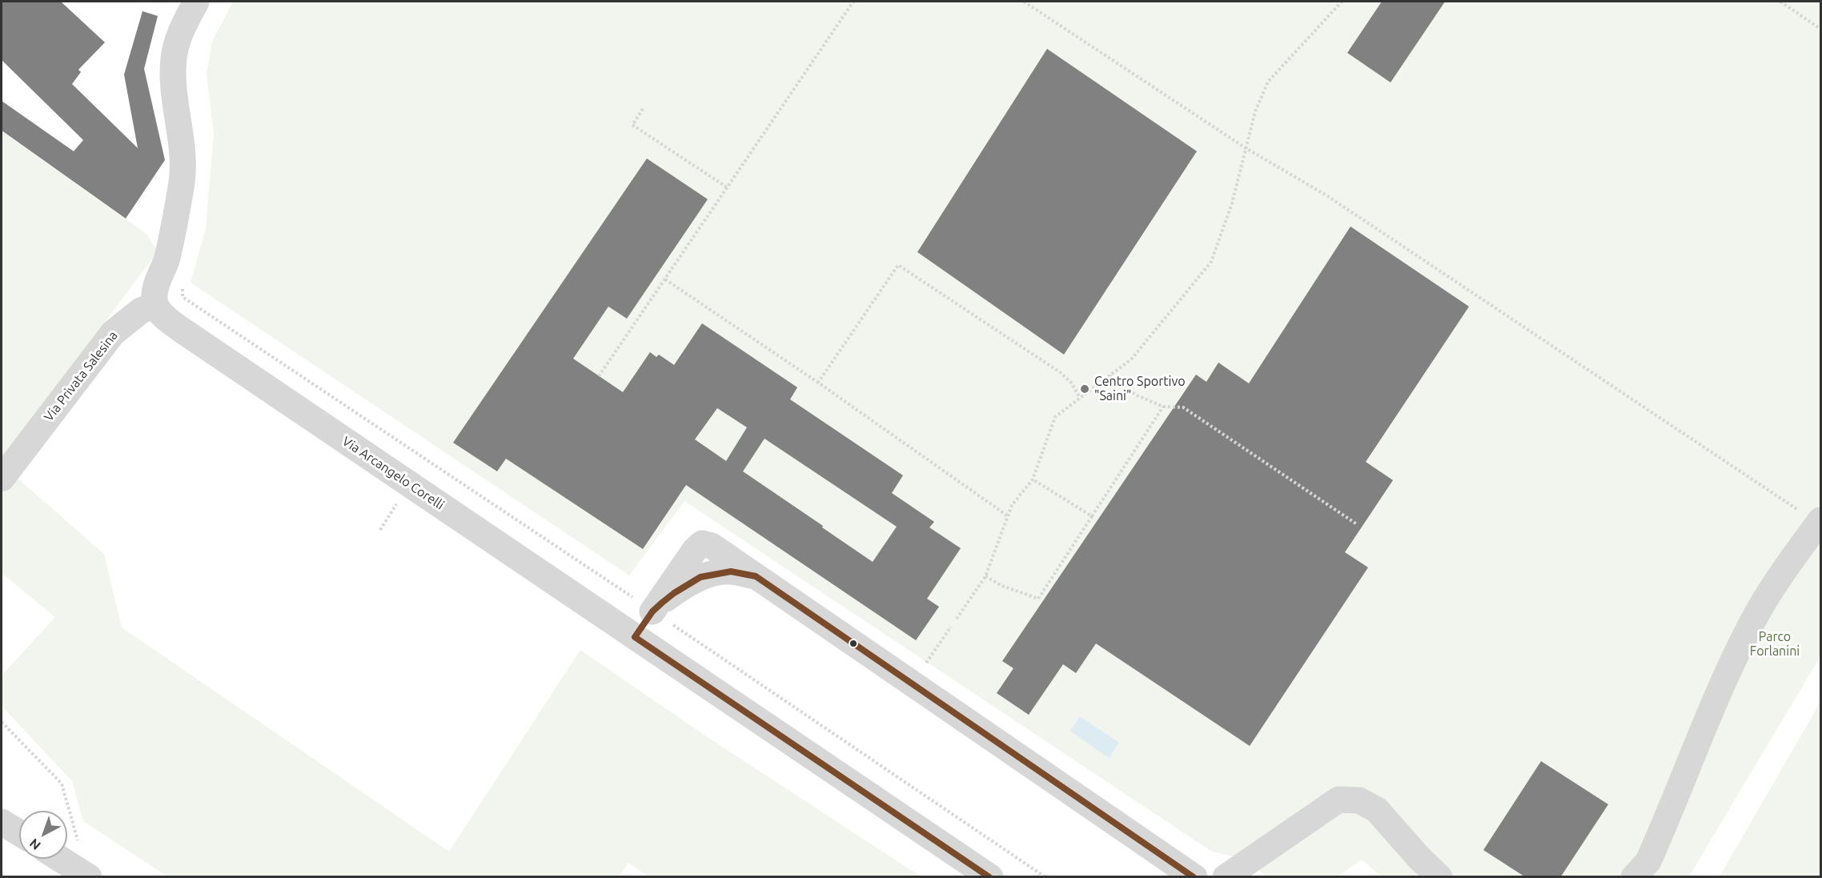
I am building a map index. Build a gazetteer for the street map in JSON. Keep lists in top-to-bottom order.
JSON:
{
  "streets": {
    "street": ["Via Privata Salesina", "Via Arcangelo Corelli"]
  },
  "crossings": [
    ["Via Privata Salesina", "Via Arcangelo Corelli"]
  ],
  "parks": ["Parco Forlanini"],
  "places": ["Centro Sportivo \"Saini\""],
  "north": "bottom left"
}
